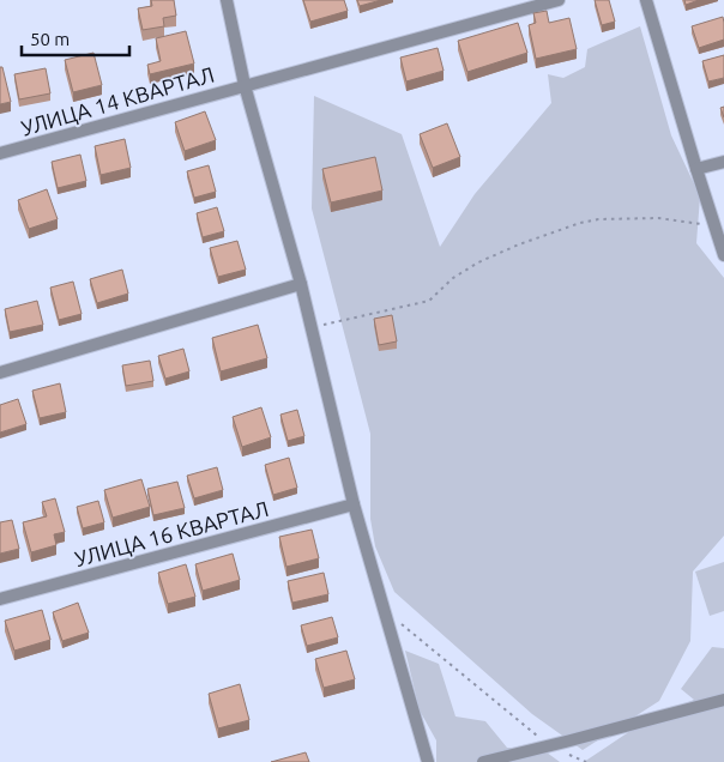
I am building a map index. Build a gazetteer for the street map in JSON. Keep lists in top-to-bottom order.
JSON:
{
  "streets": {
    "street": ["УЛИЦА 14 КВАРТАЛ", "УЛИЦА 16 КВАРТАЛ"]
  },
  "scale_bar": "50 m"
}
